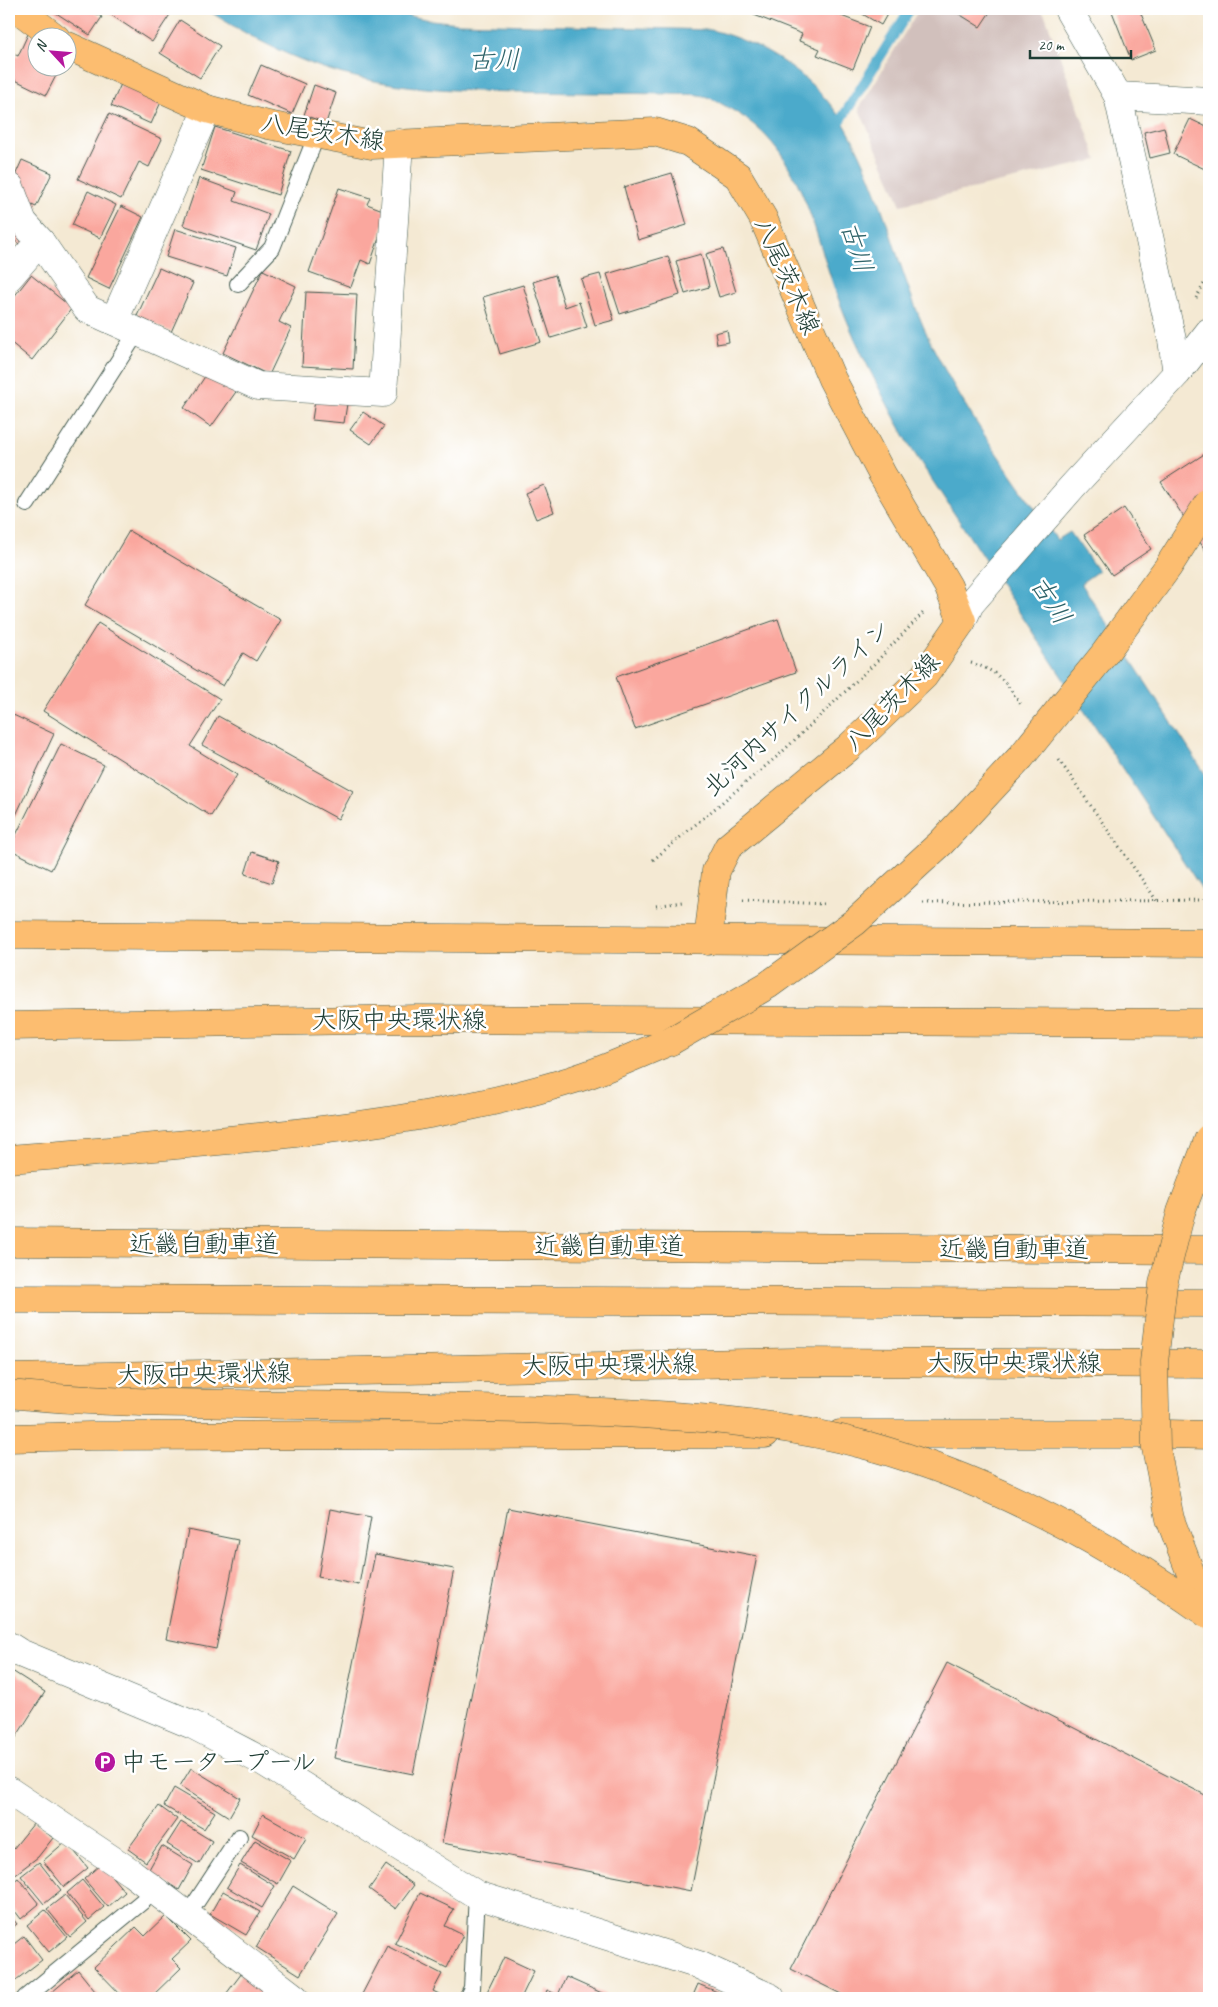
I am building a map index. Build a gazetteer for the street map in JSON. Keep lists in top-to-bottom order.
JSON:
{
  "streets": {
    "main road": ["八尾茨木線", "大阪中央環状線", "近畿自動車道"],
    "path": ["北河内サイクルライン"]
  },
  "crossings": [
    ["八尾茨木線", "北河内サイクルライン"]
  ],
  "water": ["古川"],
  "places": {
    "parking": ["中モータープール"]
  },
  "scale_bar": "20 m",
  "north": "top left"
}
